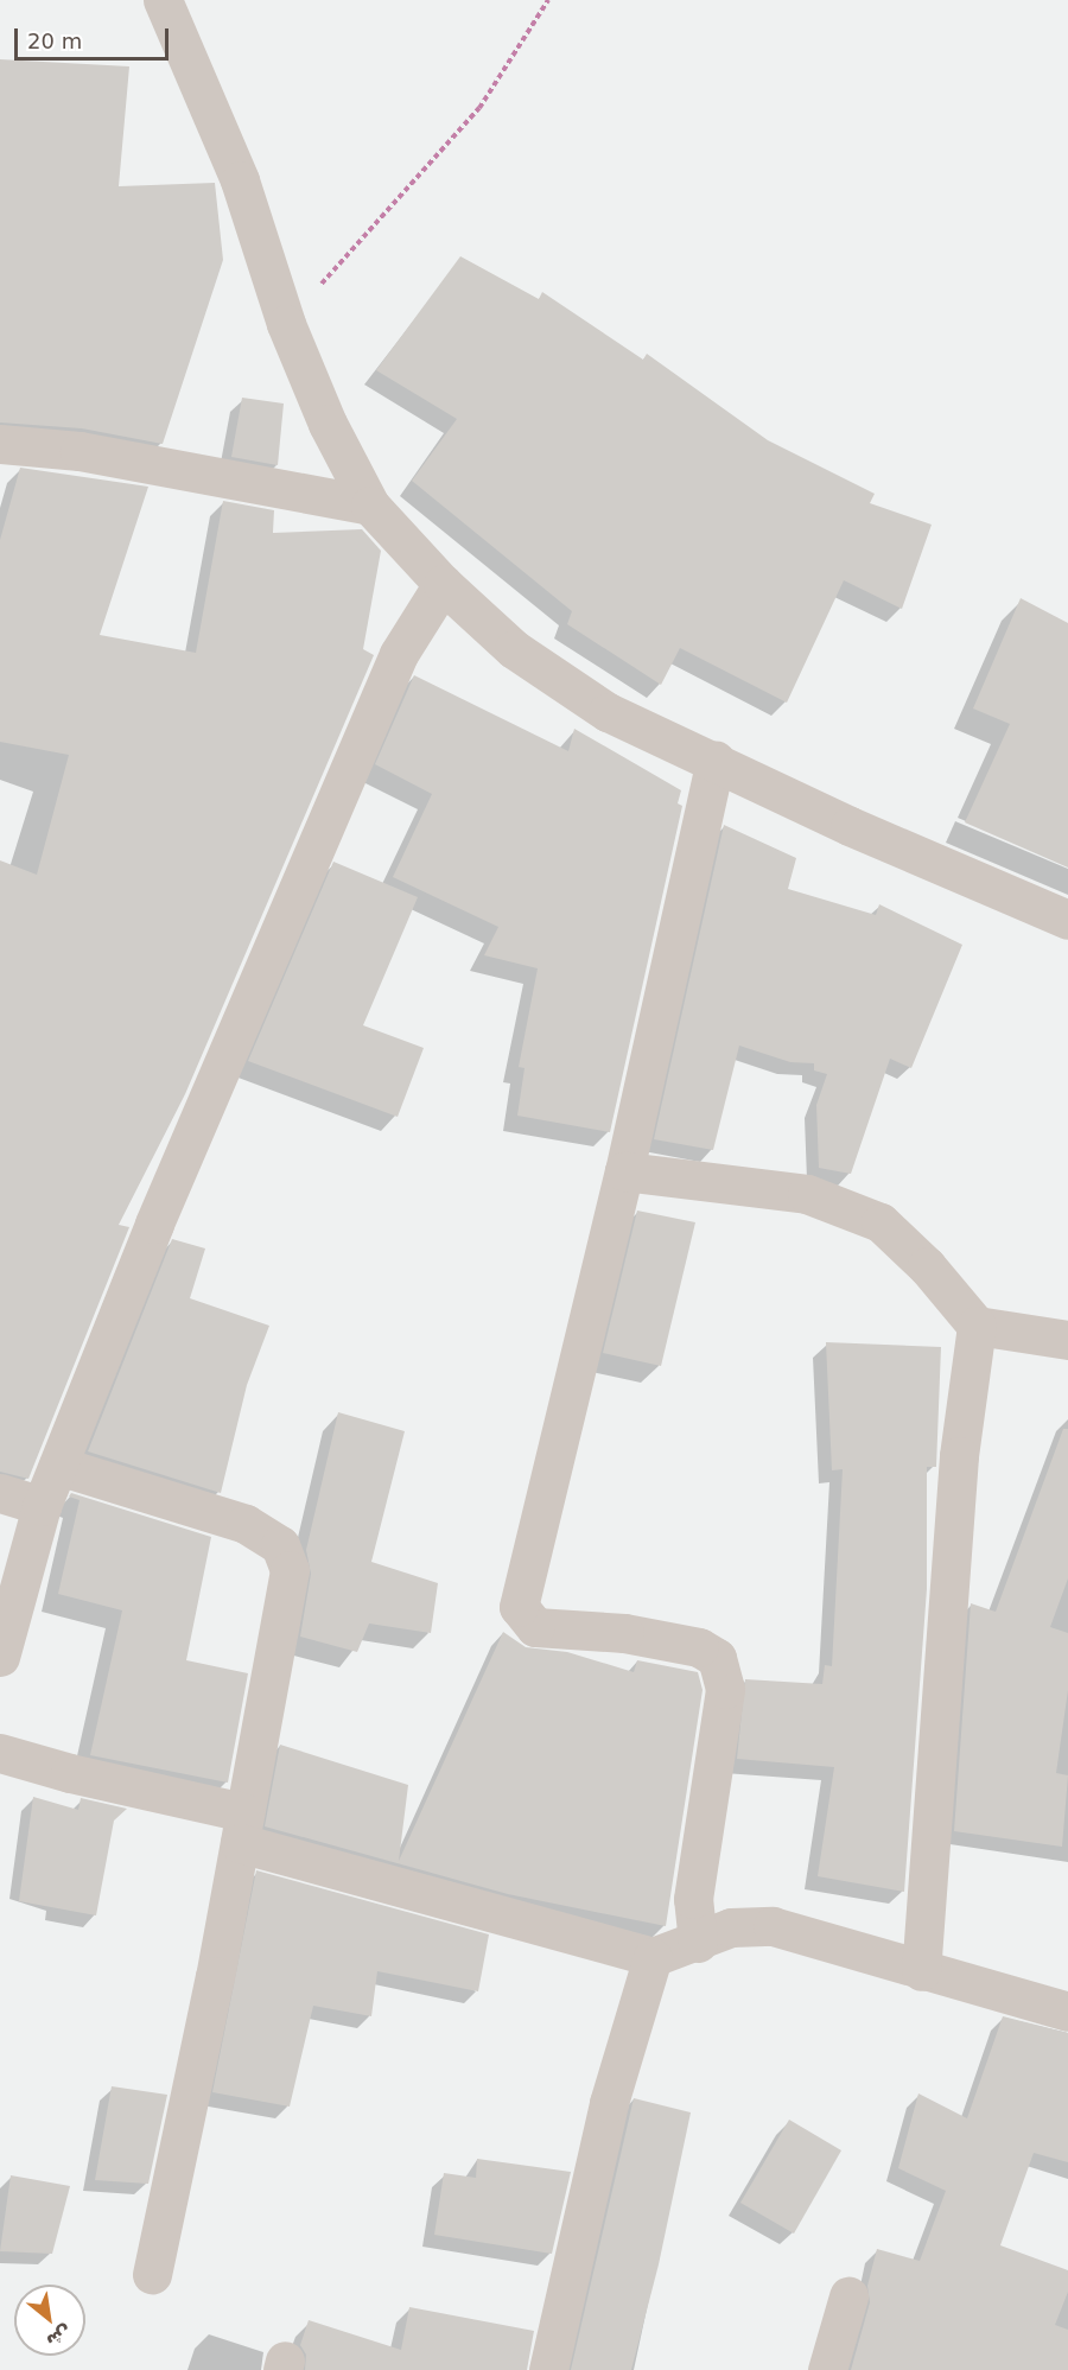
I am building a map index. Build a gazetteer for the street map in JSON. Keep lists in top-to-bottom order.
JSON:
{
  "scale_bar": "20 m",
  "north": "bottom right"
}
